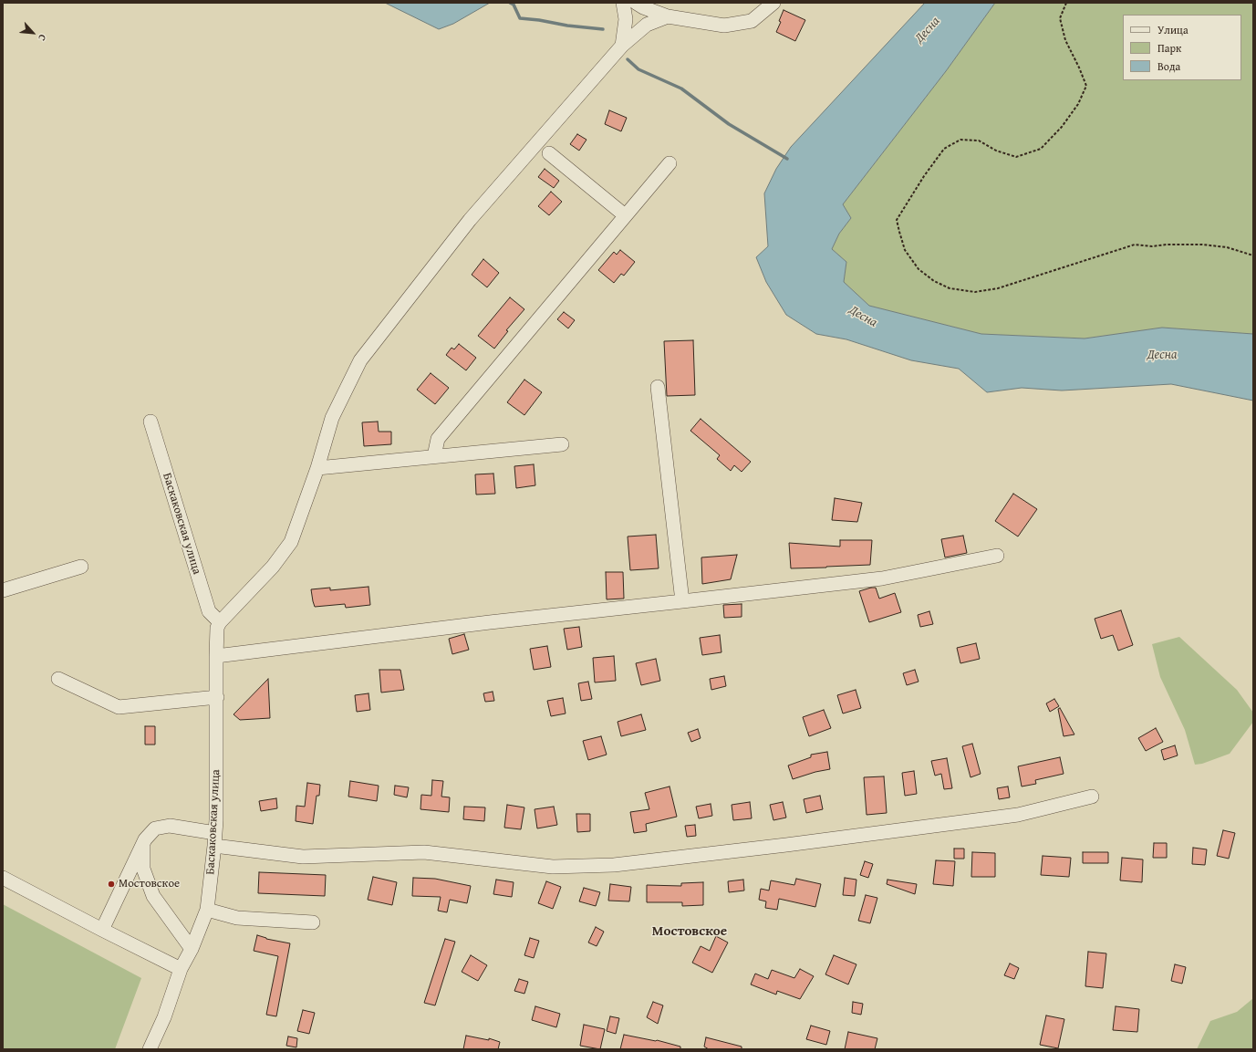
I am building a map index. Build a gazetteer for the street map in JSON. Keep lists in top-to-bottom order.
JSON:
{
  "streets": {
    "street": ["Баскаковская улица"]
  },
  "districts": ["Мостовское"],
  "water": ["Десна"],
  "places": ["Мостовское"],
  "legend": ["Улица", "Парк", "Вода"],
  "north": "bottom right"
}
